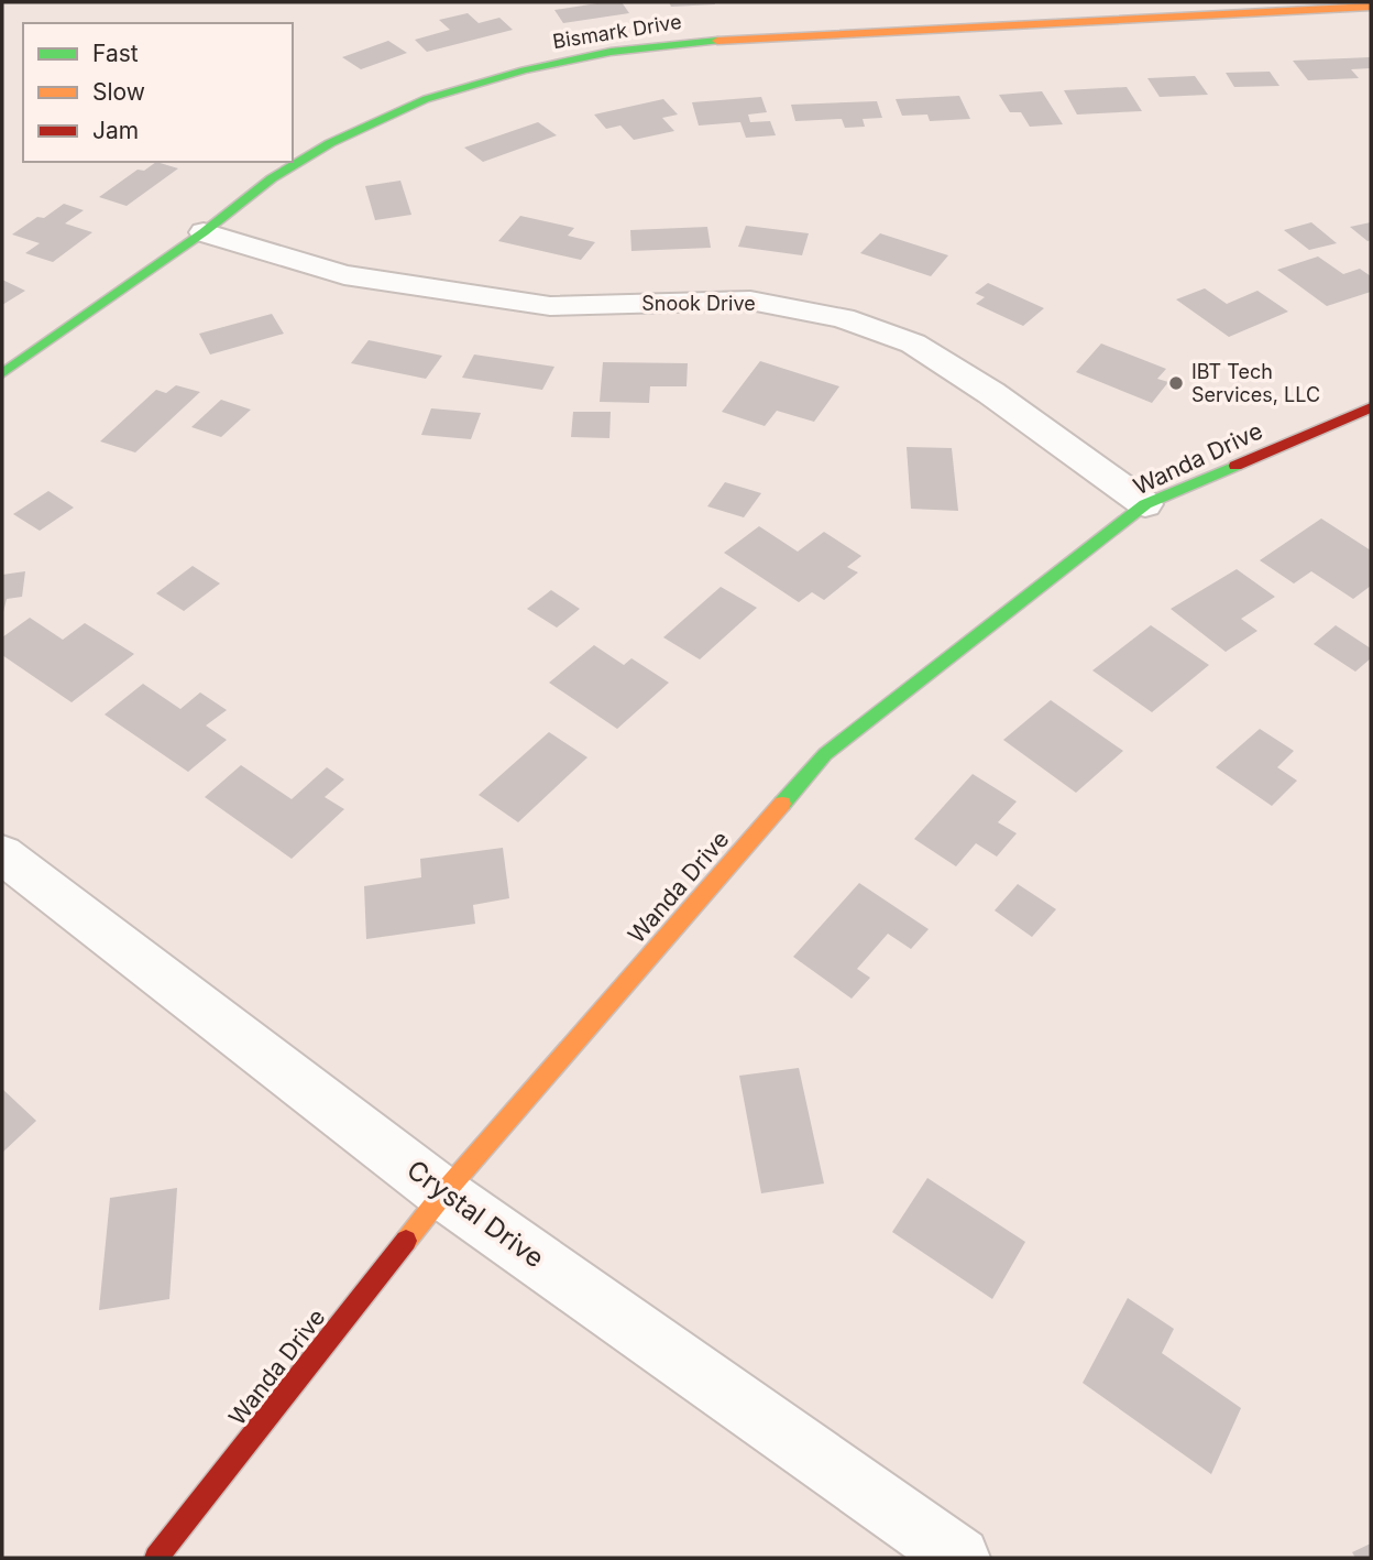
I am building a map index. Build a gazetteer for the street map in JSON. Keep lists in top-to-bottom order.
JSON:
{
  "streets": {
    "street": [
      "Bismark Drive",
      "Snook Drive",
      "Wanda Drive",
      "Crystal Drive"
    ]
  },
  "crossings": [
    ["Bismark Drive", "Snook Drive"],
    ["Snook Drive", "Wanda Drive"],
    ["Wanda Drive", "Crystal Drive"]
  ],
  "places": ["IBT Tech Services, LLC"],
  "legend": ["Fast", "Slow", "Jam"]
}
